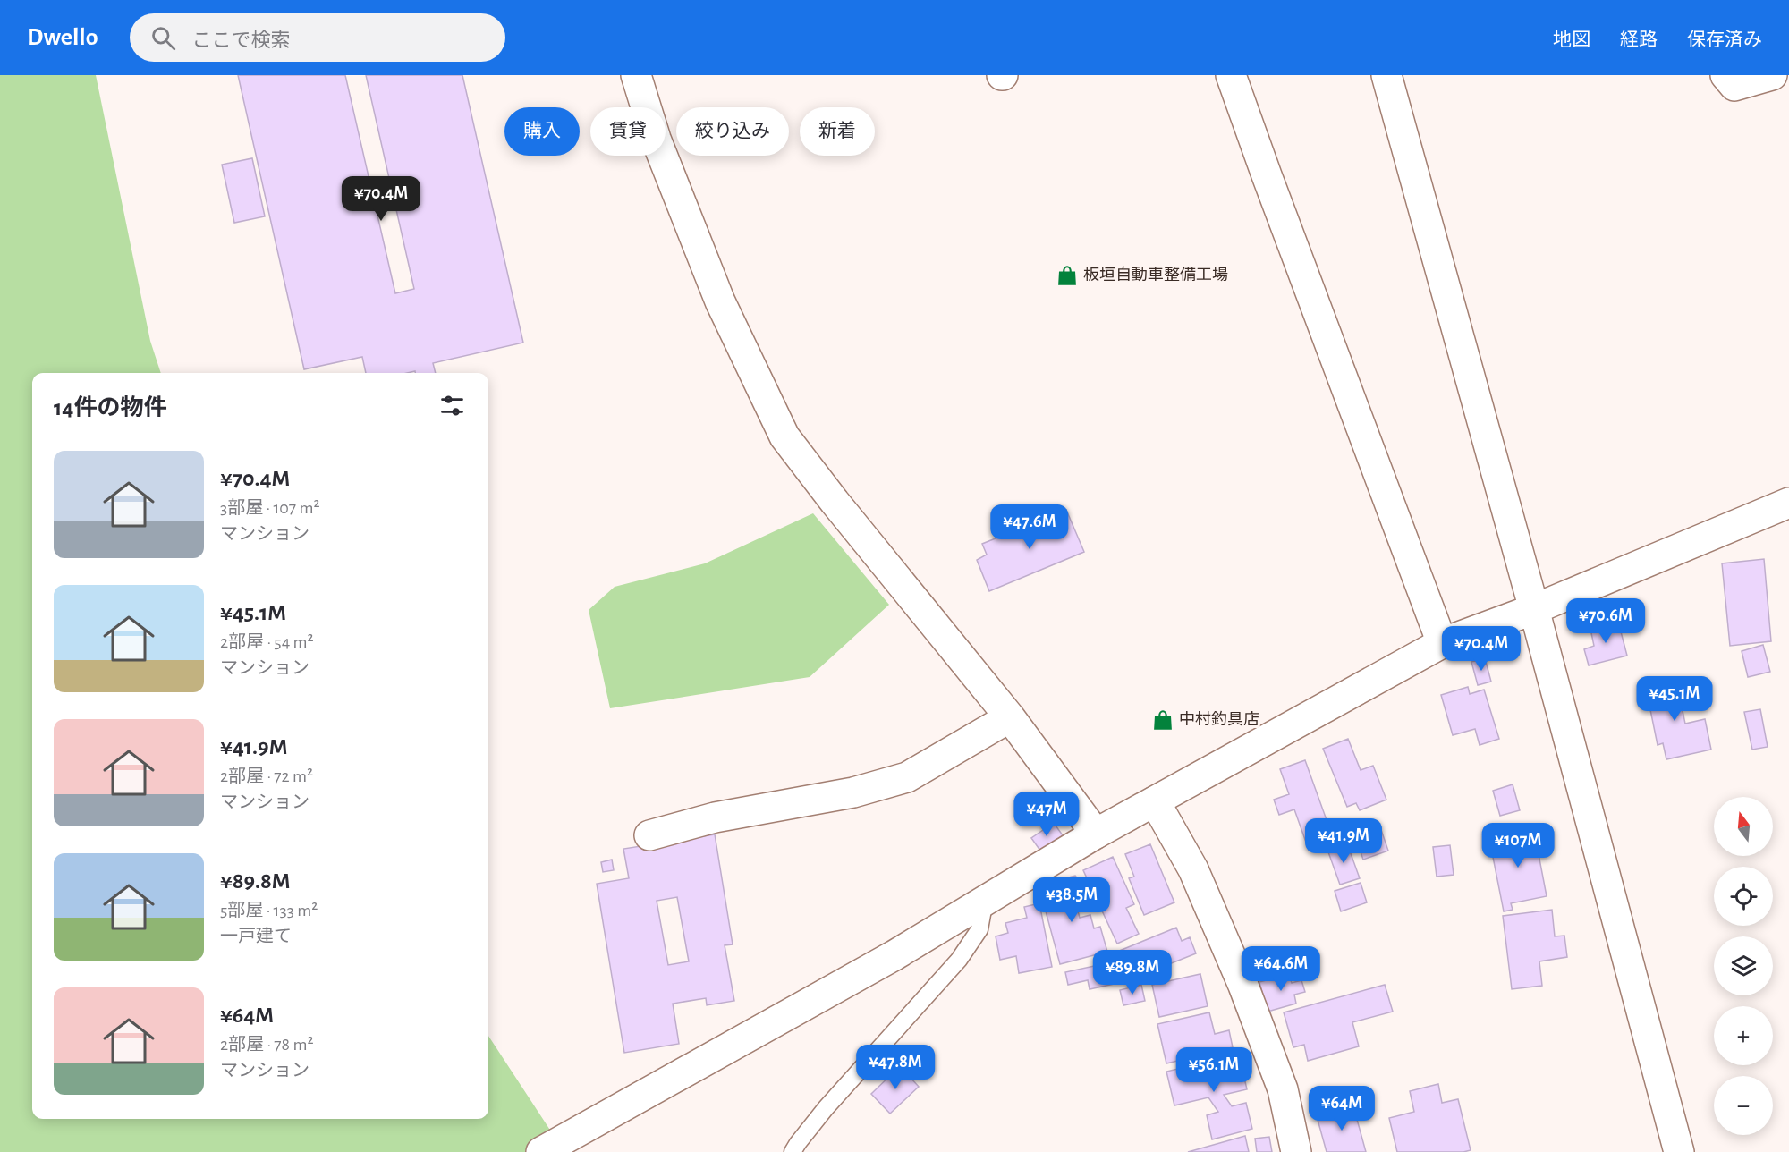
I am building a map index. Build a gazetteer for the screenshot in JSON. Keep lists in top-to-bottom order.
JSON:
{
  "places": {
    "shop": ["板垣自動車整備工場", "中村釣具店"]
  },
  "north": "top",
  "page": {
    "header": "Dwello",
    "search": "ここで検索",
    "nav": ["地図", "経路", "保存済み"],
    "chip": [
      "購入",
      "賃貸",
      "絞り込み",
      "新着"
    ],
    "price": [
      "¥70.4M",
      "¥47.6M",
      "¥70.6M",
      "¥70.4M",
      "¥45.1M",
      "¥47M",
      "¥41.9M",
      "¥107M",
      "¥38.5M",
      "¥64.6M",
      "¥89.8M",
      "¥47.8M",
      "¥56.1M",
      "¥64M"
    ],
    "heading": "14件の物件",
    "list": [
      {
        "name": "¥70.4M",
        "note": "3部屋 · 107 m² · マンション"
      },
      {
        "name": "¥45.1M",
        "note": "2部屋 · 54 m² · マンション"
      },
      {
        "name": "¥41.9M",
        "note": "2部屋 · 72 m² · マンション"
      },
      {
        "name": "¥89.8M",
        "note": "5部屋 · 133 m² · 一戸建て"
      },
      {
        "name": "¥64M",
        "note": "2部屋 · 78 m² · マンション"
      }
    ],
    "map_buttons": ["+", "−"]
  }
}
